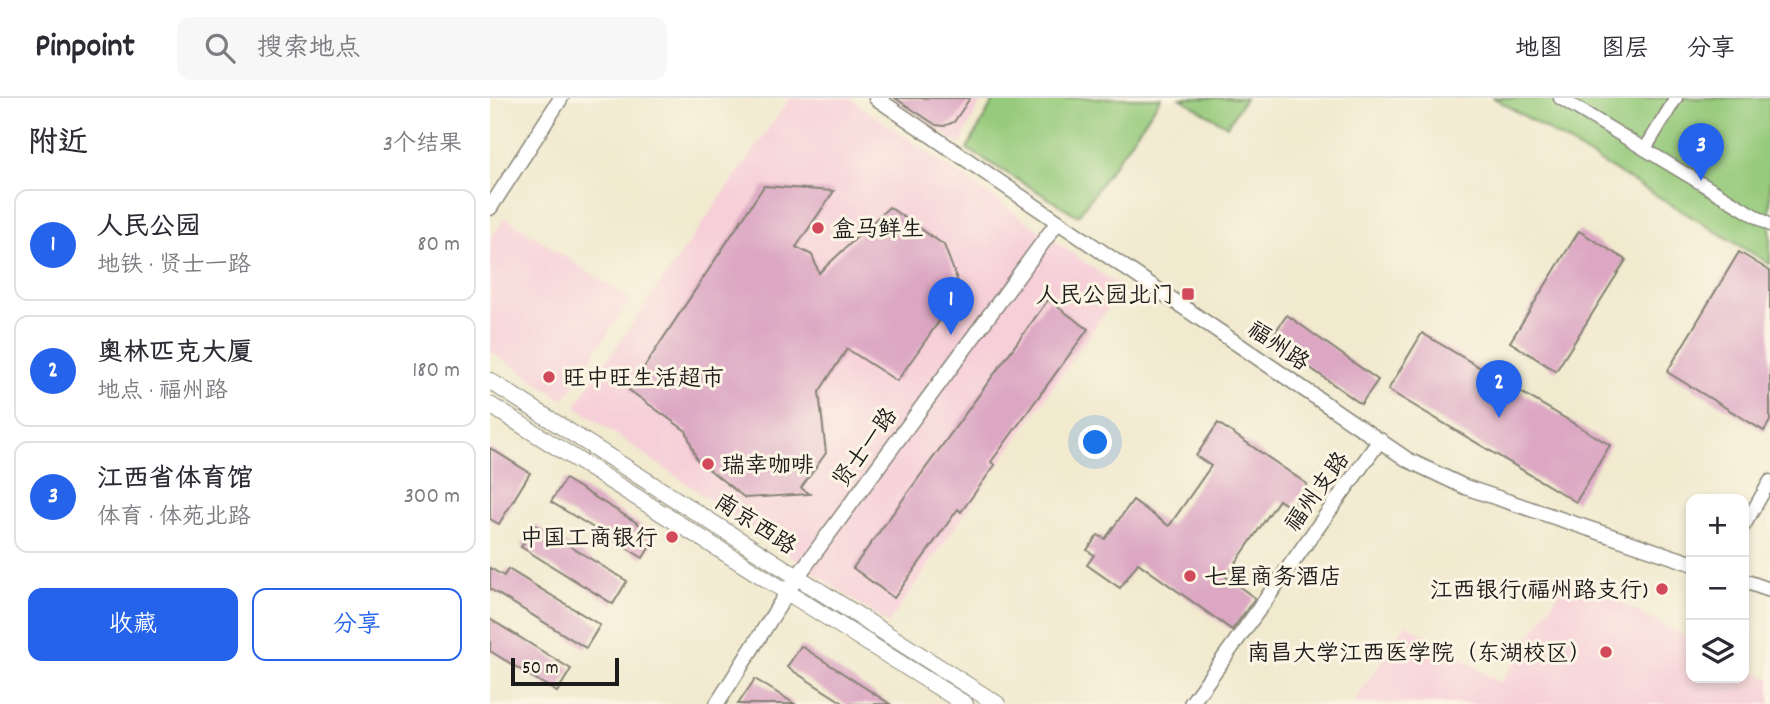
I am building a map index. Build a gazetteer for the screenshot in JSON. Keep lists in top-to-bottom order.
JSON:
{
  "streets": {
    "main road": ["南京西路"],
    "street": ["福州路", "贤士一路", "福州支路"]
  },
  "crossings": [
    ["福州路", "贤士一路"],
    ["福州路", "福州支路"],
    ["贤士一路", "南京西路"]
  ],
  "places": {
    "other": [
      "盒马鲜生",
      "旺中旺生活超市",
      "瑞幸咖啡",
      "中国工商银行",
      "七星商务酒店",
      "江西银行(福州路支行)",
      "南昌大学江西医学院（东湖校区）"
    ],
    "transit": ["人民公园北门"]
  },
  "scale_bar": "50 m",
  "page": {
    "header": "Pinpoint",
    "search": "搜索地点",
    "nav": ["地图", "图层", "分享"],
    "heading": ["附近", "3个结果"],
    "pins": ["3", "1", "2"],
    "list": [
      {
        "mark": "1",
        "name": "人民公园",
        "note": "地铁 · 贤士一路",
        "value": "80 m"
      },
      {
        "mark": "2",
        "name": "奥林匹克大厦",
        "note": "地点 · 福州路",
        "value": "180 m"
      },
      {
        "mark": "3",
        "name": "江西省体育馆",
        "note": "体育 · 体苑北路",
        "value": "300 m"
      }
    ],
    "map_buttons": ["+", "−"],
    "buttons": ["收藏", "分享"],
    "scale": "50 m"
  }
}
